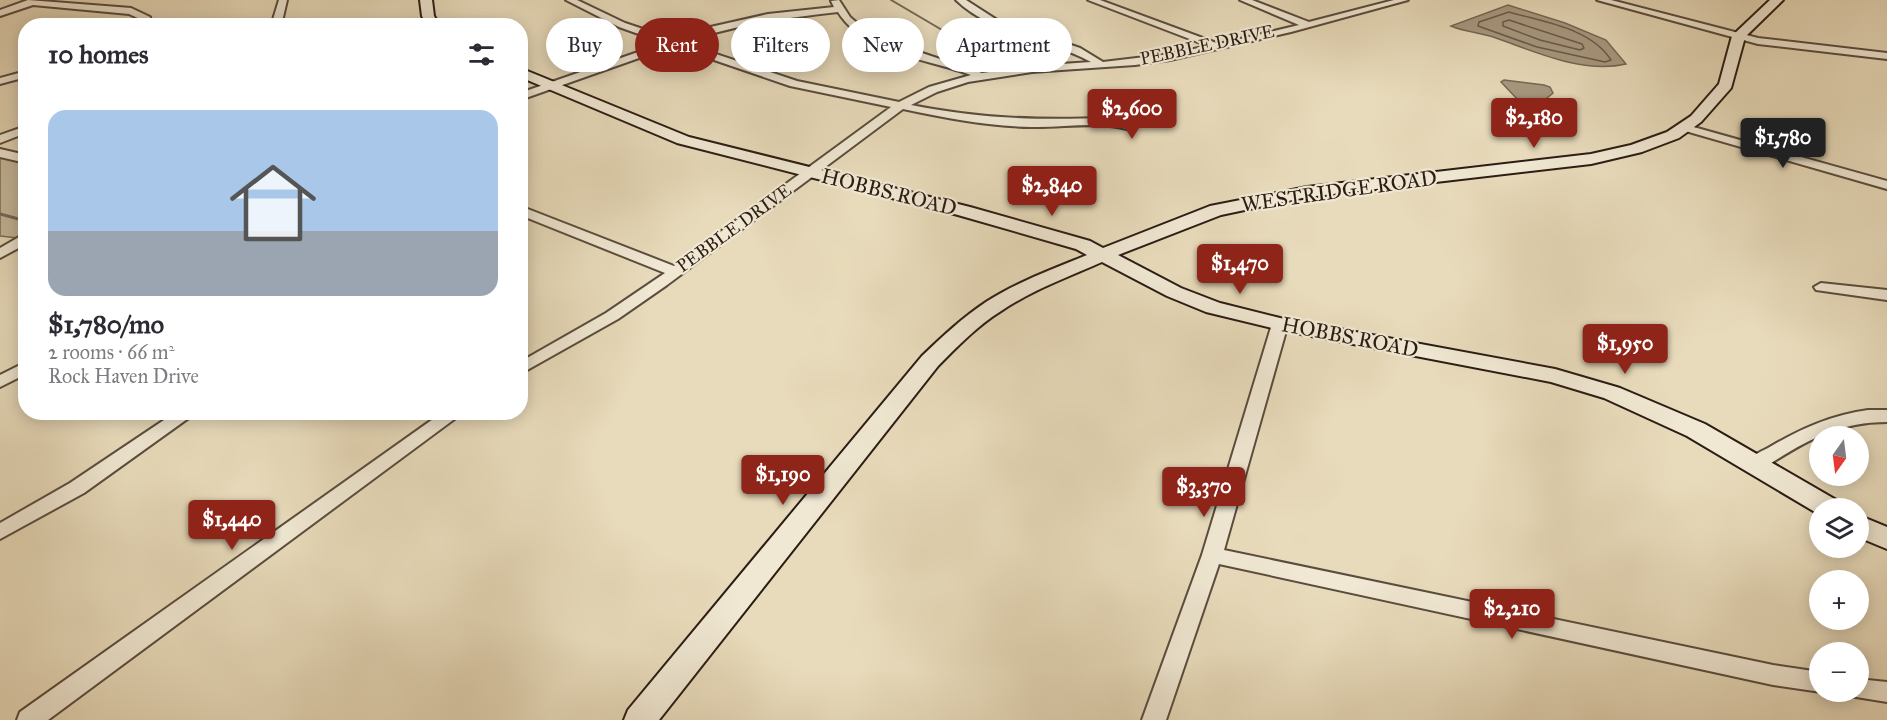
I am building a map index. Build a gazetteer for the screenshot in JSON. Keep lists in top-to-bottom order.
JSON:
{
  "streets": {
    "main road": ["WESTRIDGE ROAD", "HOBBS ROAD"],
    "street": ["PEBBLE DRIVE"]
  },
  "crossings": [
    ["PEBBLE DRIVE", "HOBBS ROAD"],
    ["WESTRIDGE ROAD", "HOBBS ROAD"]
  ],
  "north": "bottom",
  "page": {
    "chip": [
      "Buy",
      "Rent",
      "Filters",
      "New",
      "Apartment"
    ],
    "heading": "10 homes",
    "price": [
      "$2,600",
      "$2,180",
      "$1,780",
      "$2,840",
      "$1,470",
      "$1,950",
      "$1,190",
      "$3,370",
      "$1,440",
      "$2,210"
    ],
    "list": [
      {
        "name": "$1,780/mo",
        "note": "2 rooms · 66 m² · Rock Haven Drive"
      }
    ],
    "map_buttons": ["+", "−"]
  }
}
